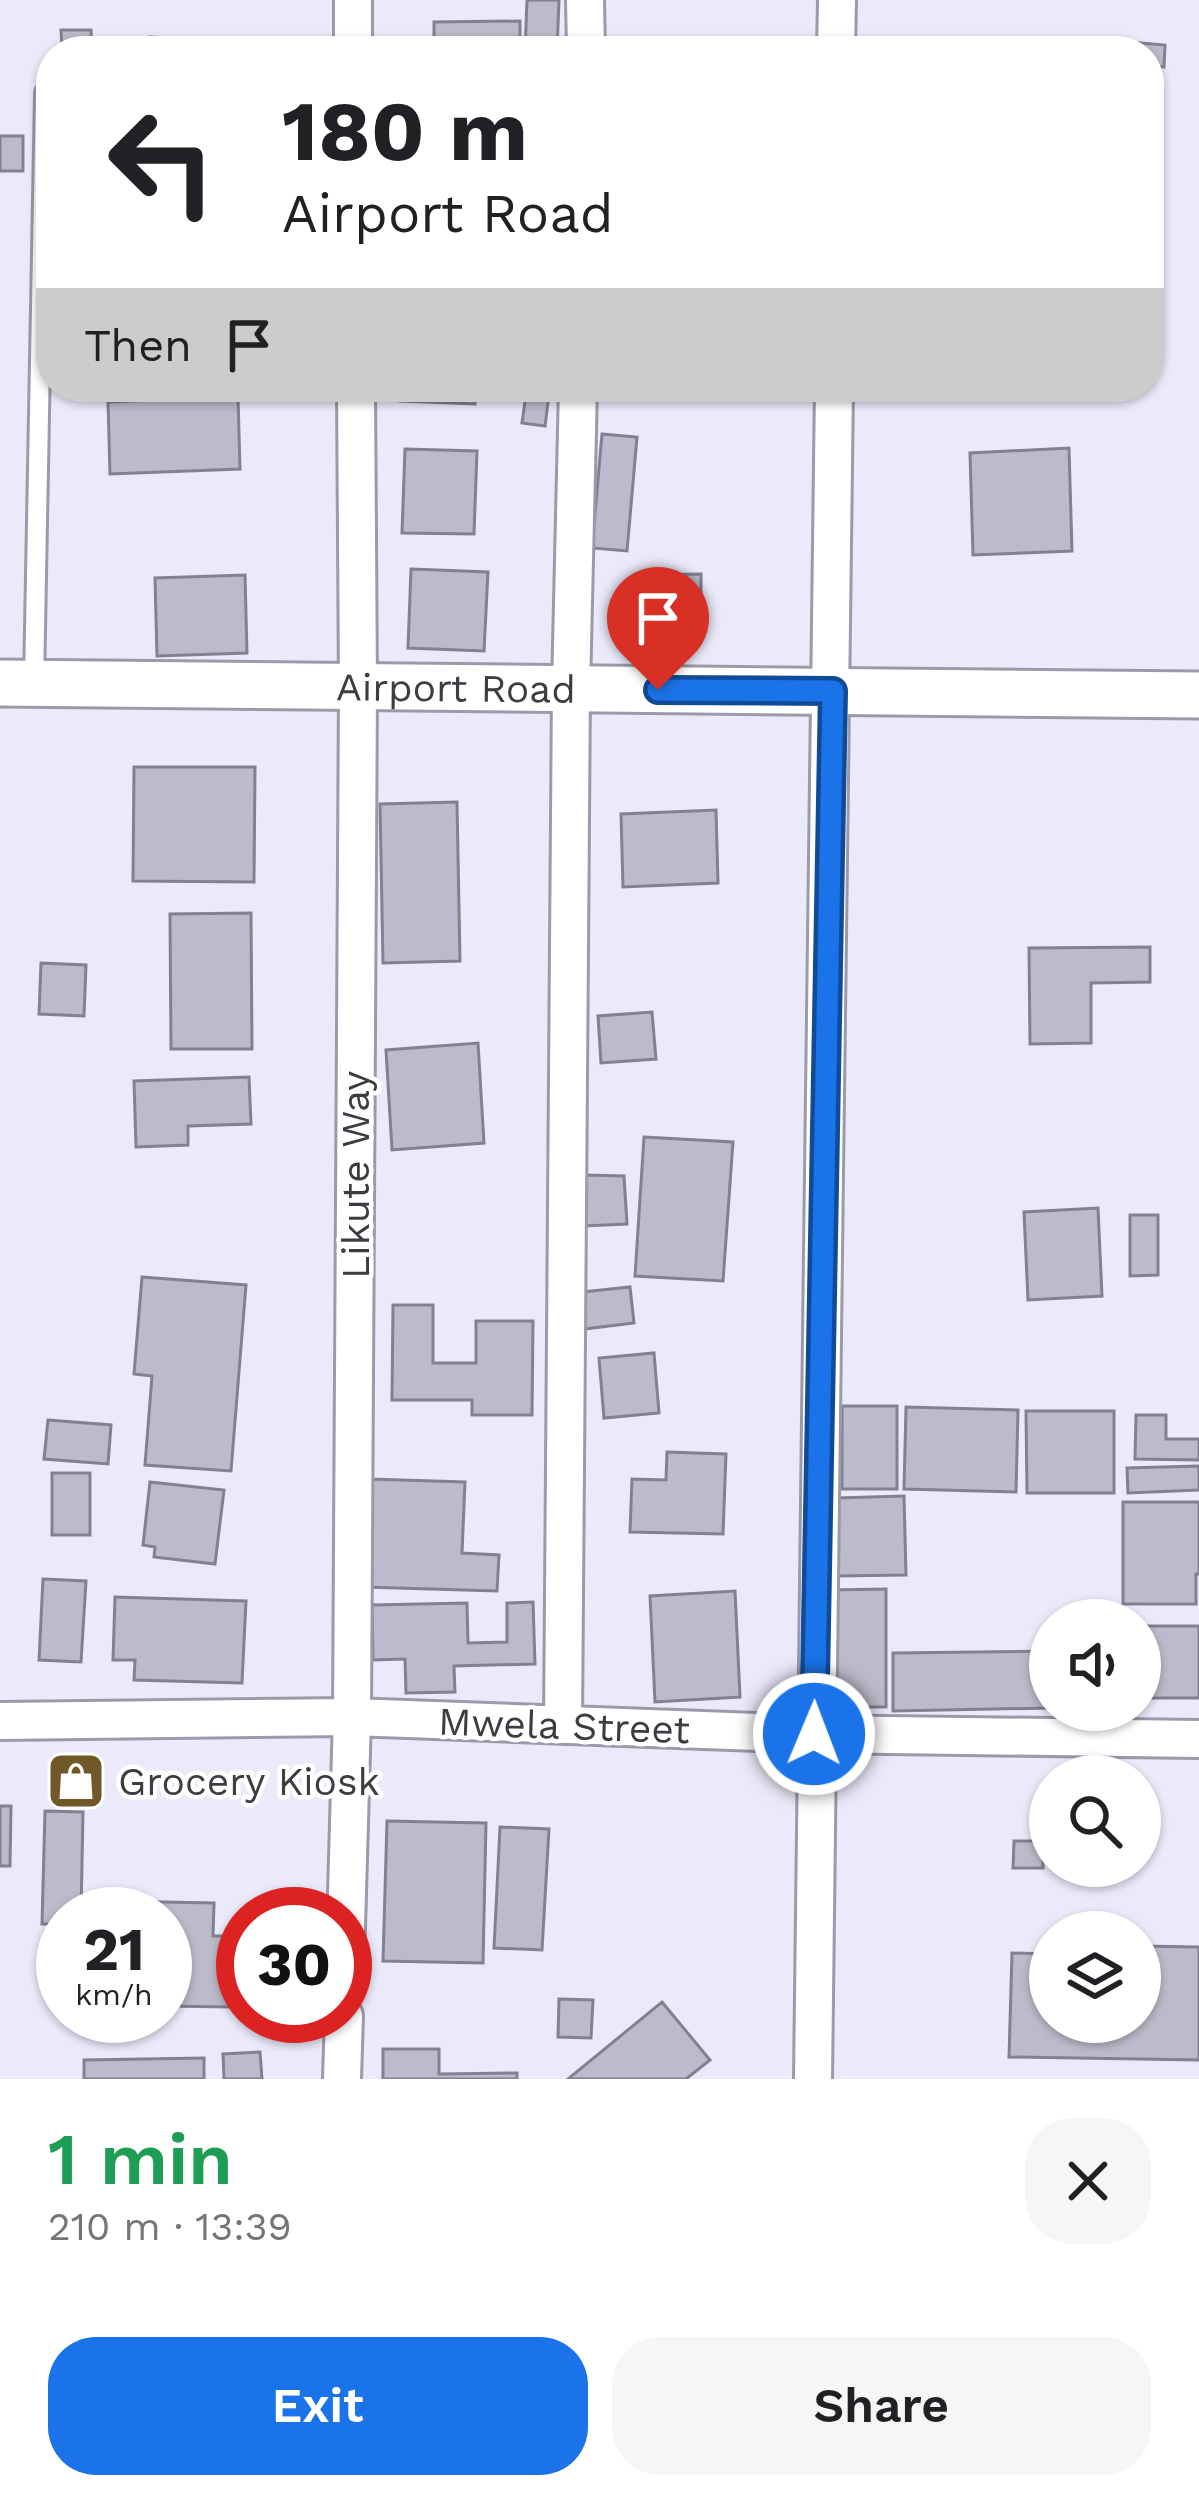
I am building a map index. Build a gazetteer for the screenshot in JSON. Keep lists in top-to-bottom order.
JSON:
{
  "streets": {
    "street": ["Airport Road", "Likute Way", "Mwela Street"]
  },
  "crossings": [
    ["Airport Road", "Likute Way"],
    ["Likute Way", "Mwela Street"]
  ],
  "places": {
    "shop": ["Grocery Kiosk"]
  },
  "page": {
    "turn": ["180 m", "Airport Road"],
    "then": "Then",
    "speed": "21 km/h",
    "limit": "30",
    "heading": ["1 min", "210 m · 13:39"],
    "buttons": ["Exit", "Share"]
  }
}
